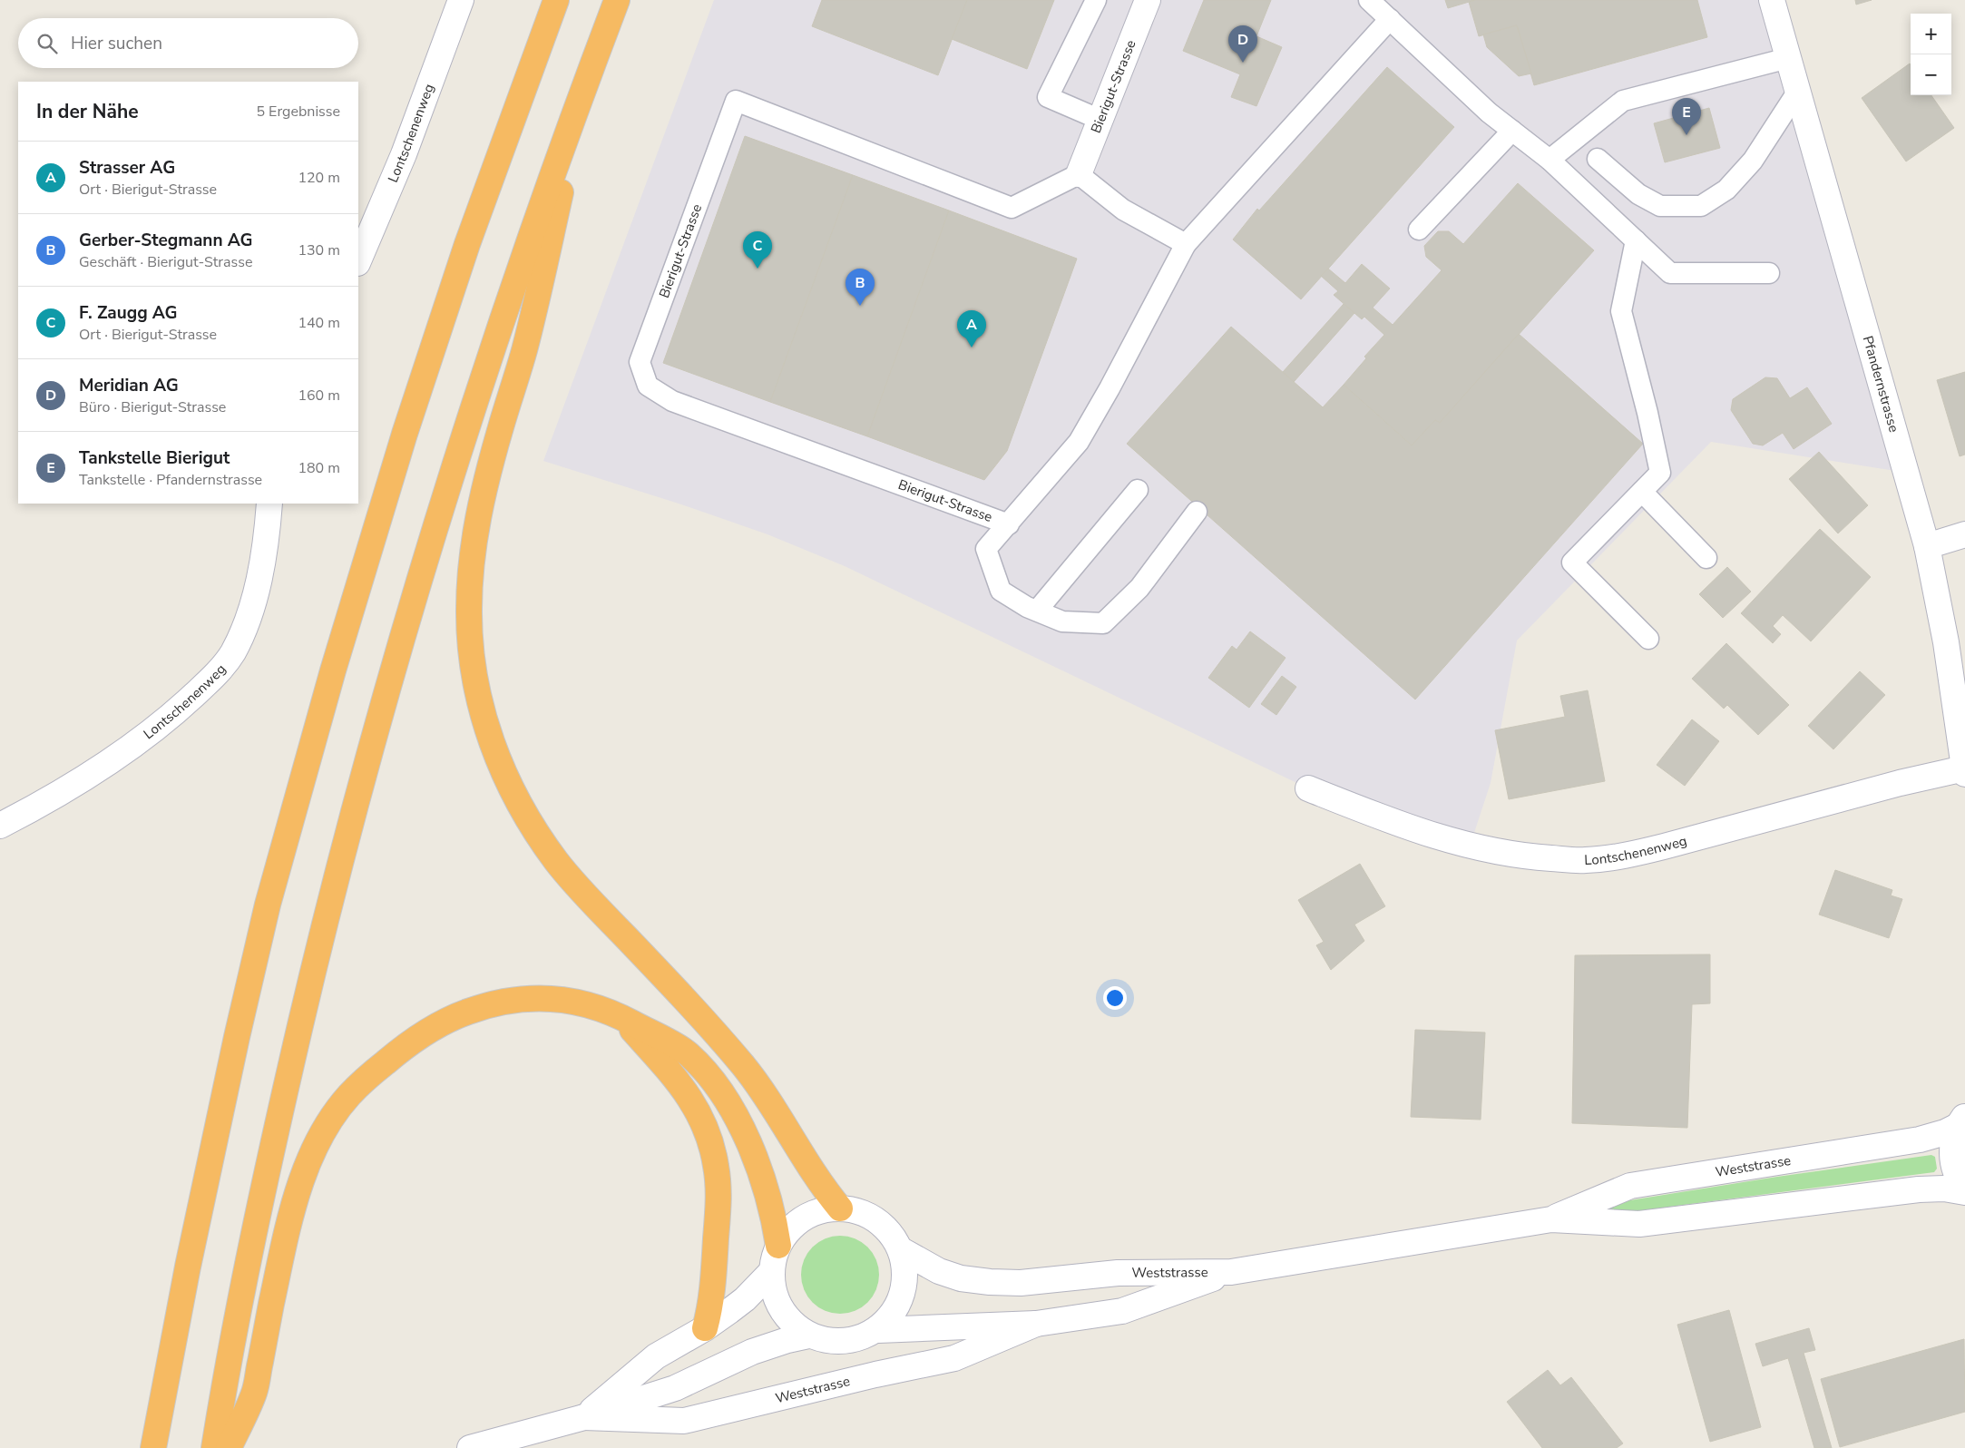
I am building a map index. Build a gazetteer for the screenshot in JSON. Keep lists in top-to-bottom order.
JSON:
{
  "streets": {
    "main road": [
      "Bierigut-Strasse",
      "Lontschenenweg",
      "Pfandernstrasse",
      "Weststrasse"
    ]
  },
  "crossings": [
    ["Lontschenenweg", "Pfandernstrasse"]
  ],
  "page": {
    "map_buttons": ["+", "−"],
    "search": "Hier suchen",
    "pins": [
      "D",
      "E",
      "C",
      "B",
      "A"
    ],
    "heading": ["In der Nähe", "5 Ergebnisse"],
    "list": [
      {
        "mark": "A",
        "name": "Strasser AG",
        "note": "Ort · Bierigut-Strasse",
        "value": "120 m"
      },
      {
        "mark": "B",
        "name": "Gerber-Stegmann AG",
        "note": "Geschäft · Bierigut-Strasse",
        "value": "130 m"
      },
      {
        "mark": "C",
        "name": "F. Zaugg AG",
        "note": "Ort · Bierigut-Strasse",
        "value": "140 m"
      },
      {
        "mark": "D",
        "name": "Meridian AG",
        "note": "Büro · Bierigut-Strasse",
        "value": "160 m"
      },
      {
        "mark": "E",
        "name": "Tankstelle Bierigut",
        "note": "Tankstelle · Pfandernstrasse",
        "value": "180 m"
      }
    ]
  }
}
